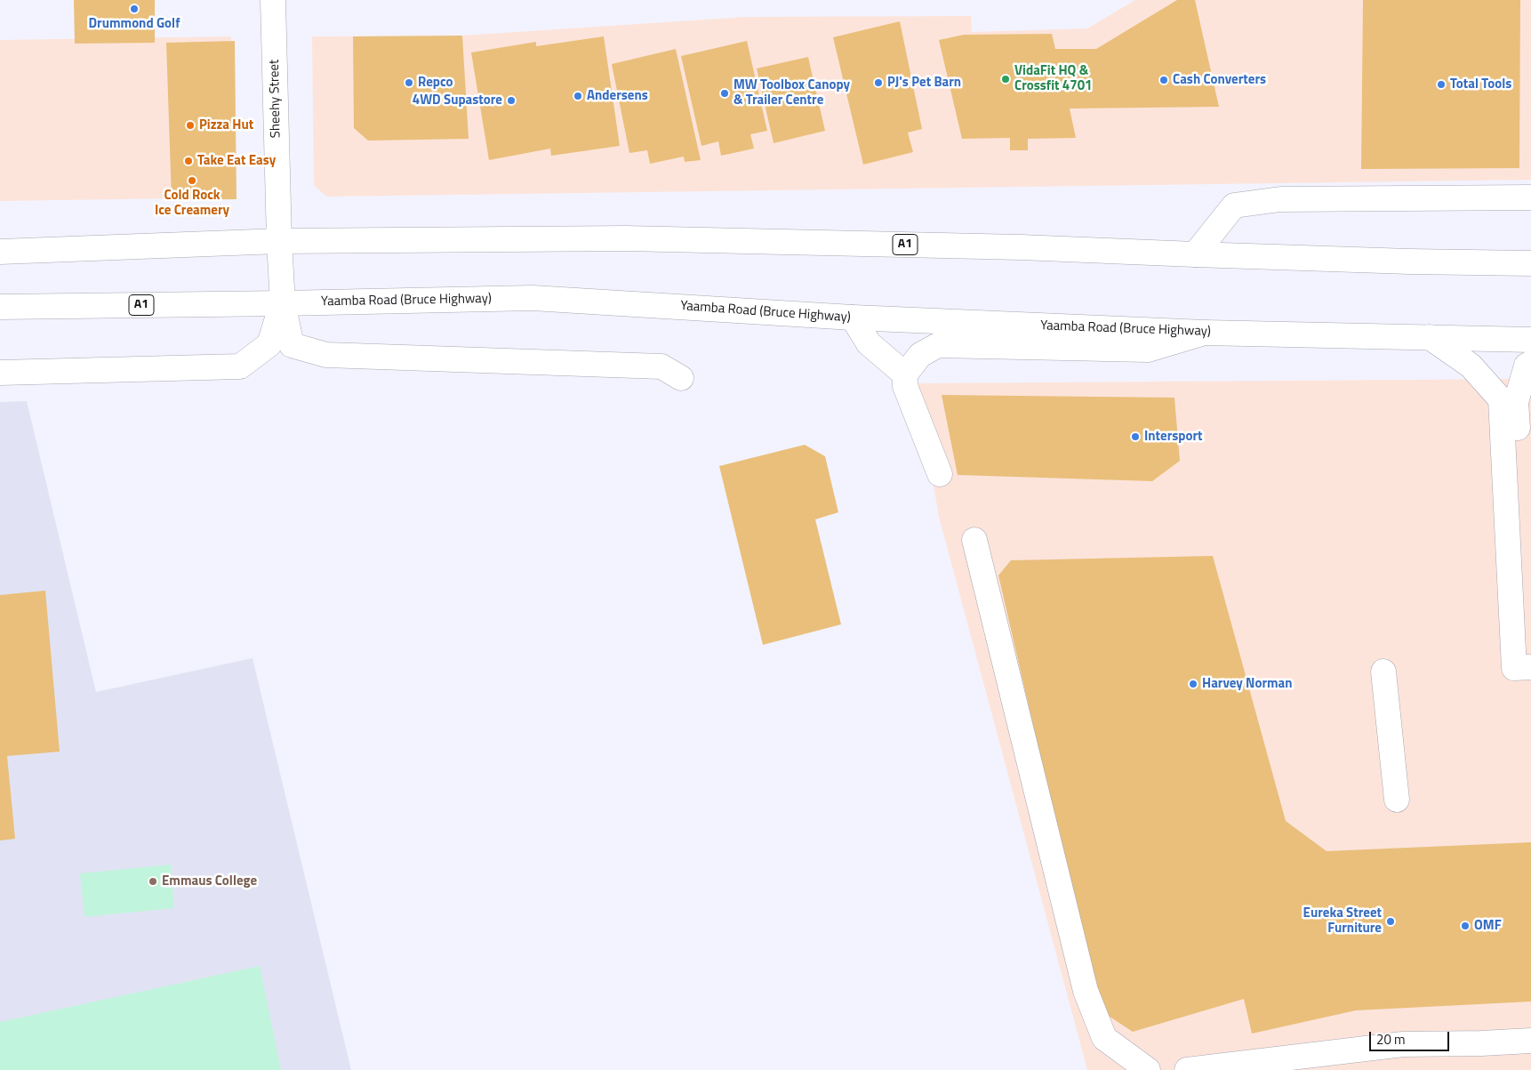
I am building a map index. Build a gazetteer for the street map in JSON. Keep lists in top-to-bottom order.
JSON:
{
  "streets": {
    "main road": ["Sheehy Street", "A1", "Yaamba Road (Bruce Highway)"]
  },
  "crossings": [
    ["Sheehy Street", "A1"],
    ["Sheehy Street", "Yaamba Road (Bruce Highway)"]
  ],
  "places": [
    "Drummond Golf",
    "VidaFit HQ & Crossfit 4701",
    "Cash Converters",
    "Repco",
    "PJ's Pet Barn",
    "Total Tools",
    "MW Toolbox Canopy & Trailer Centre",
    "Andersens",
    "4WD Supastore",
    "Pizza Hut",
    "Take Eat Easy",
    "Cold Rock Ice Creamery",
    "Intersport",
    "Harvey Norman",
    "Emmaus College",
    "Eureka Street Furniture",
    "OMF"
  ],
  "scale_bar": "20 m"
}
